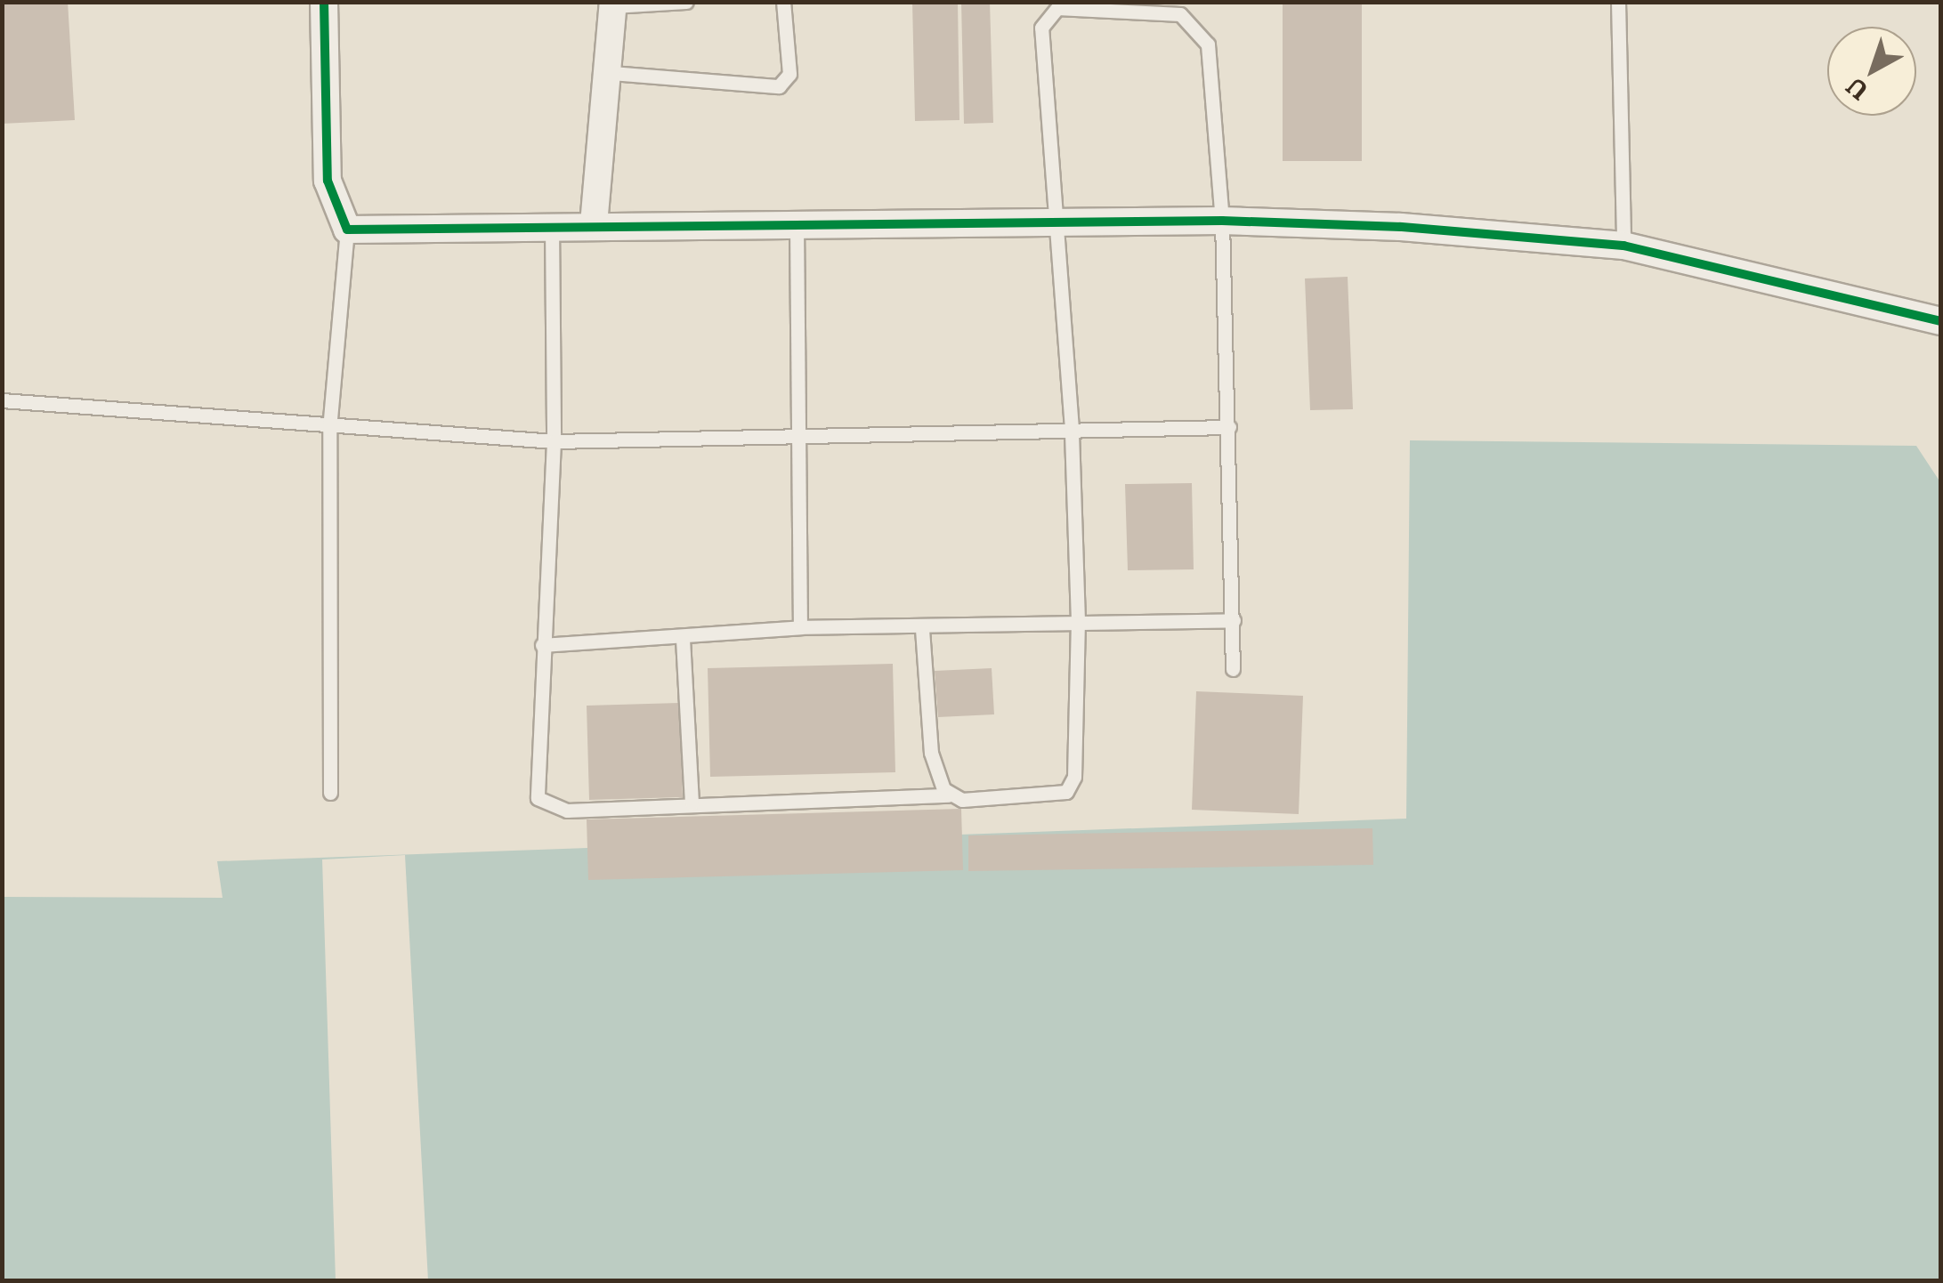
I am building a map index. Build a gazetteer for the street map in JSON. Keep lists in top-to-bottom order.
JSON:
{
  "north": "bottom left"
}
